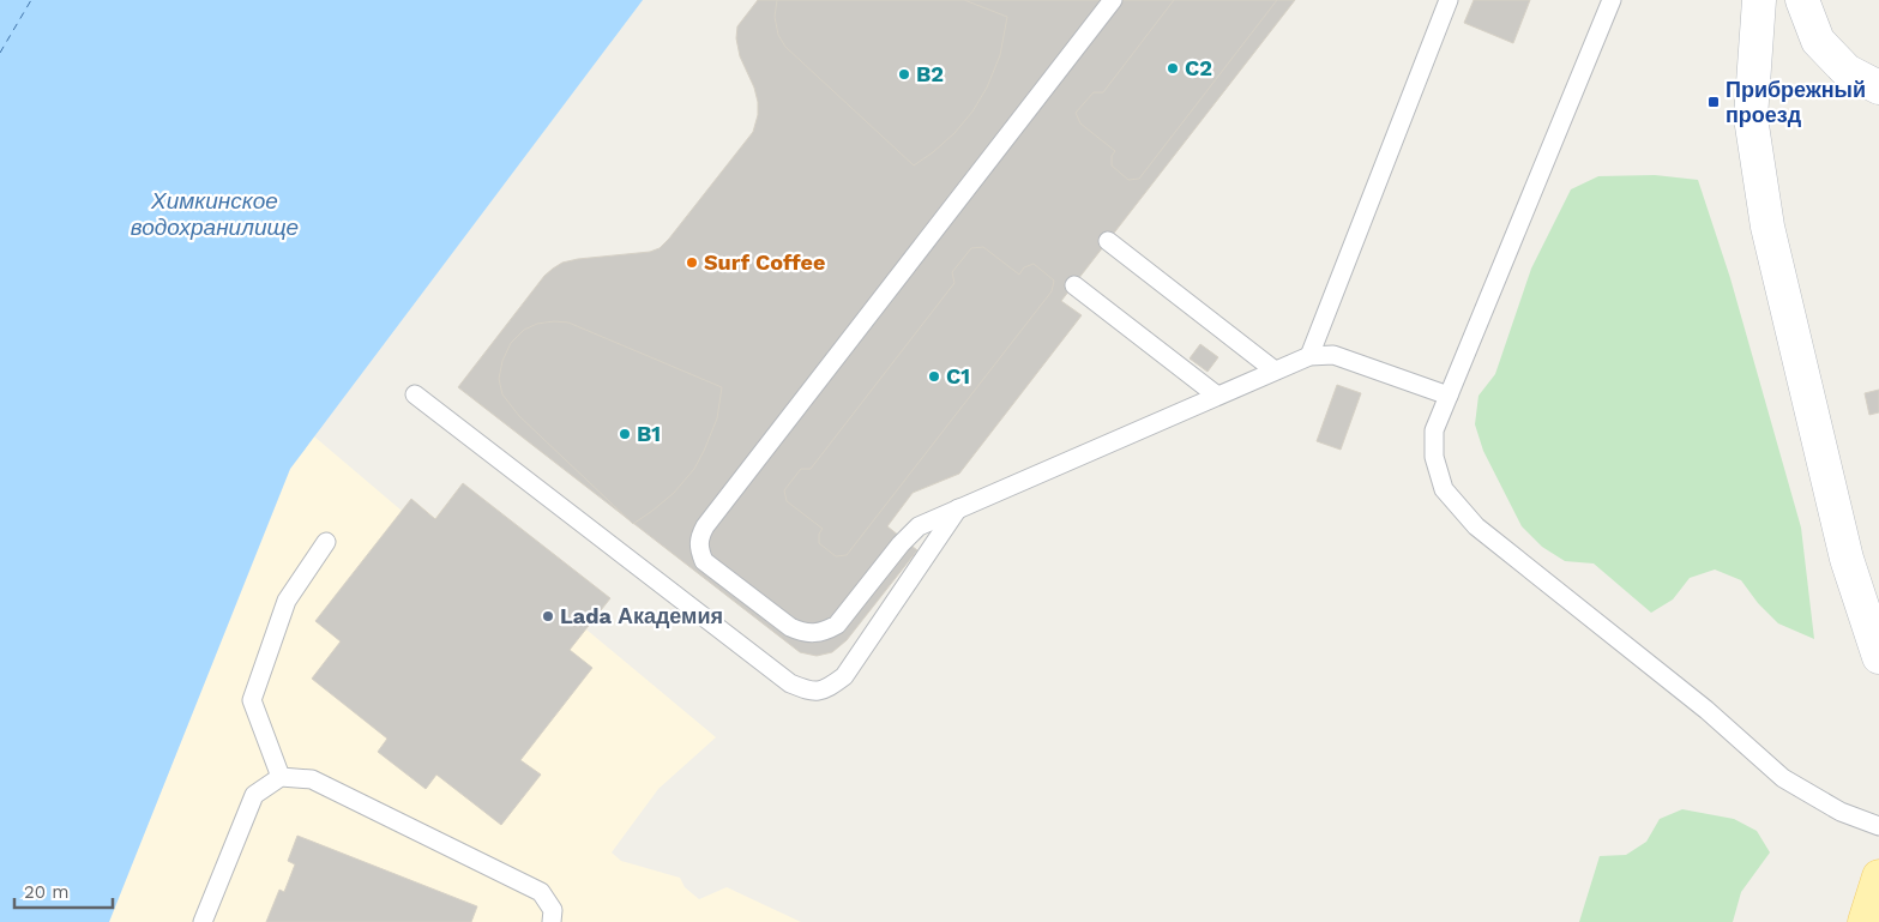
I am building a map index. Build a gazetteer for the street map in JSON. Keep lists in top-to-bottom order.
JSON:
{
  "water": ["Химкинское водохранилище"],
  "places": {
    "other": [
      "C2",
      "B2",
      "Surf Coffee",
      "C1",
      "B1",
      "Lada Академия"
    ],
    "transit": ["Прибрежный проезд"]
  },
  "scale_bar": "20 m"
}
